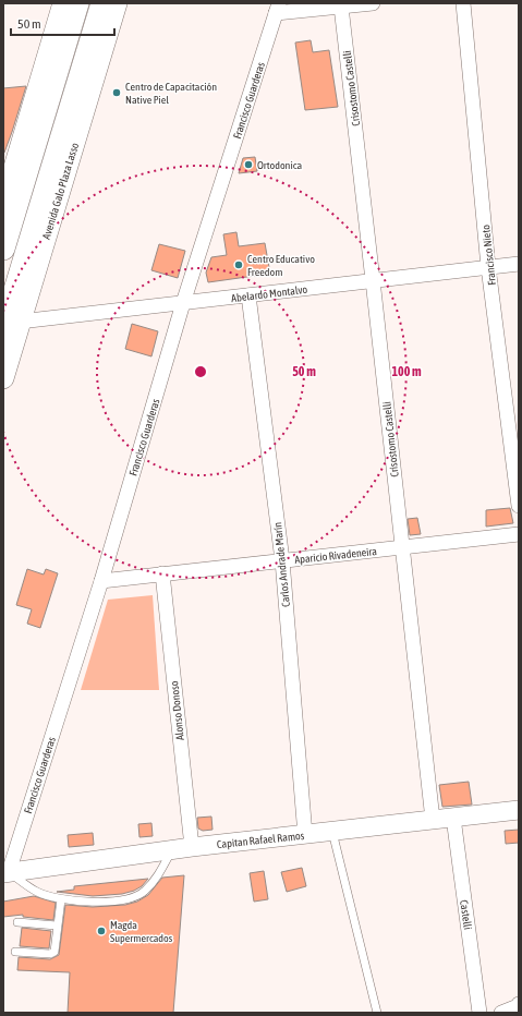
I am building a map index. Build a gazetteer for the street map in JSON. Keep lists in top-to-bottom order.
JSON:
{
  "streets": {
    "main road": ["Avenida Galo Plaza Lasso"],
    "street": [
      "Crisostomo Castelli",
      "Francisco Guarderas",
      "Francisco Nieto",
      "Abelardo Montalvo",
      "Aparicio Rivadeneira",
      "Carlos Andrade Marín",
      "Alonso Donoso",
      "Capitan Rafael Ramos",
      "Castelli"
    ]
  },
  "crossings": [
    ["Crisostomo Castelli", "Abelardo Montalvo"],
    ["Crisostomo Castelli", "Aparicio Rivadeneira"],
    ["Crisostomo Castelli", "Capitan Rafael Ramos"],
    ["Francisco Guarderas", "Abelardo Montalvo"],
    ["Francisco Guarderas", "Aparicio Rivadeneira"],
    ["Francisco Guarderas", "Capitan Rafael Ramos"],
    ["Avenida Galo Plaza Lasso", "Abelardo Montalvo"],
    ["Francisco Nieto", "Abelardo Montalvo"],
    ["Abelardo Montalvo", "Carlos Andrade Marín"],
    ["Aparicio Rivadeneira", "Carlos Andrade Marín"],
    ["Aparicio Rivadeneira", "Alonso Donoso"],
    ["Carlos Andrade Marín", "Capitan Rafael Ramos"],
    ["Alonso Donoso", "Capitan Rafael Ramos"],
    ["Capitan Rafael Ramos", "Castelli"]
  ],
  "places": [
    "Centro de Capacitación Native Piel",
    "Ortodonica",
    "Centro Educativo Freedom",
    "Magda Supermercados"
  ],
  "scale_bar": "50 m",
  "rings": ["50 m", "100 m"]
}
